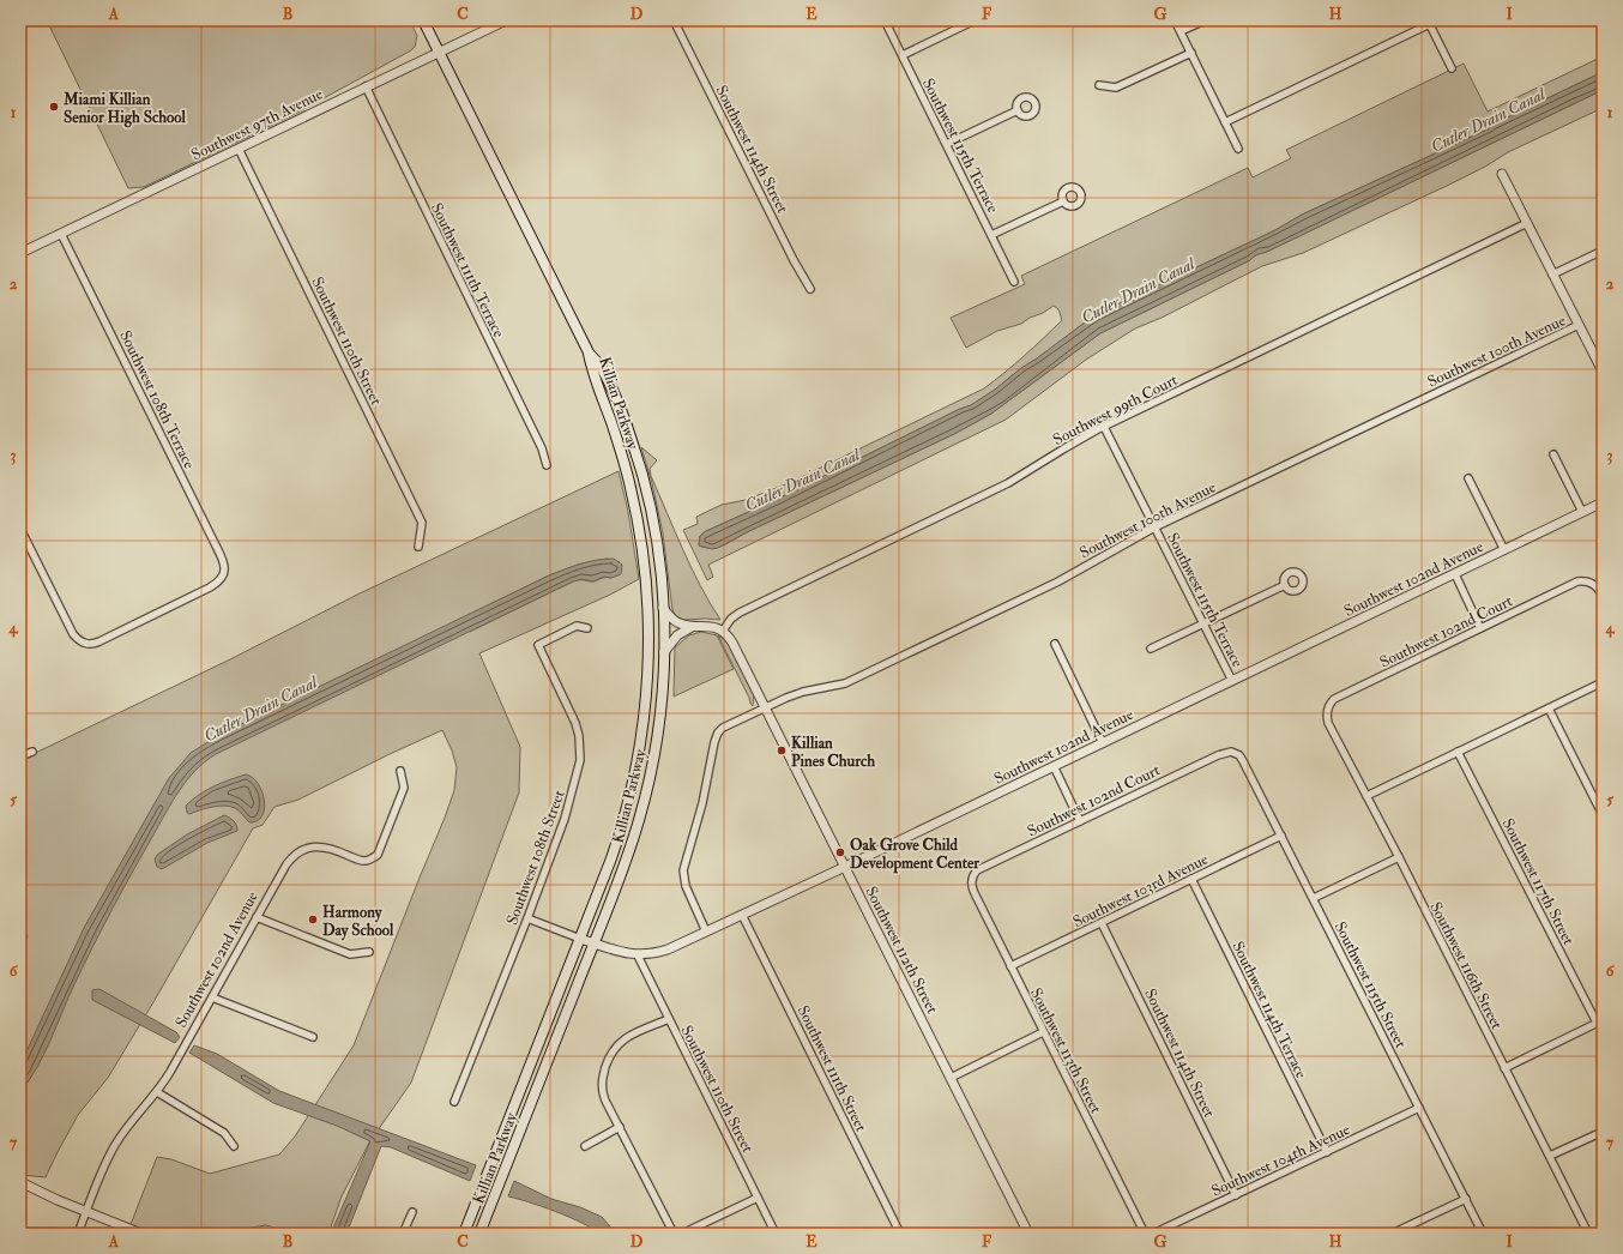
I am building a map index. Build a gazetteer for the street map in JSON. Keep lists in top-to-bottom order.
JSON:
{
  "streets": {
    "main road": ["Killian Parkway"],
    "street": [
      "Southwest 97th Avenue",
      "Southwest 115th Terrace",
      "Southwest 114th Street",
      "Southwest 111th Terrace",
      "Southwest 110th Street",
      "Southwest 100th Avenue",
      "Southwest 108th Terrace",
      "Southwest 99th Court",
      "Southwest 102nd Avenue",
      "Southwest 102nd Court",
      "Southwest 108th Street",
      "Southwest 117th Street",
      "Southwest 103rd Avenue",
      "Southwest 112th Street",
      "Southwest 116th Street",
      "Southwest 115th Street",
      "Southwest 114th Terrace",
      "Southwest 113th Street",
      "Southwest 111th Street",
      "Southwest 104th Avenue"
    ]
  },
  "crossings": [
    ["Southwest 97th Avenue", "Southwest 111th Terrace"],
    ["Southwest 97th Avenue", "Southwest 110th Street"],
    ["Southwest 97th Avenue", "Southwest 108th Terrace"],
    ["Southwest 97th Avenue", "Killian Parkway"],
    ["Southwest 115th Terrace", "Southwest 100th Avenue"],
    ["Southwest 115th Terrace", "Southwest 99th Court"],
    ["Southwest 115th Terrace", "Southwest 102nd Avenue"],
    ["Southwest 114th Street", "Southwest 103rd Avenue"],
    ["Southwest 114th Street", "Southwest 104th Avenue"],
    ["Southwest 110th Street", "Southwest 102nd Avenue"],
    ["Southwest 100th Avenue", "Southwest 102nd Avenue"],
    ["Southwest 100th Avenue", "Southwest 112th Street"],
    ["Killian Parkway", "Southwest 102nd Avenue"],
    ["Southwest 99th Court", "Southwest 112th Street"],
    ["Southwest 102nd Avenue", "Southwest 108th Street"],
    ["Southwest 102nd Avenue", "Southwest 112th Street"],
    ["Southwest 102nd Avenue", "Southwest 111th Street"],
    ["Southwest 102nd Court", "Southwest 116th Street"],
    ["Southwest 102nd Court", "Southwest 115th Street"],
    ["Southwest 102nd Court", "Southwest 113th Street"],
    ["Southwest 103rd Avenue", "Southwest 115th Street"],
    ["Southwest 103rd Avenue", "Southwest 114th Terrace"],
    ["Southwest 103rd Avenue", "Southwest 113th Street"],
    ["Southwest 115th Street", "Southwest 104th Avenue"],
    ["Southwest 114th Terrace", "Southwest 104th Avenue"]
  ],
  "water": ["Cutler Drain Canal"],
  "places": [
    "Miami Killian Senior High School",
    "Killian Pines Church",
    "Oak Grove Child Development Center",
    "Harmony Day School"
  ],
  "grid": {
    "columns": [
      "A",
      "B",
      "C",
      "D",
      "E",
      "F",
      "G",
      "H",
      "I"
    ],
    "rows": [
      "1",
      "2",
      "3",
      "4",
      "5",
      "6",
      "7"
    ]
  }
}
